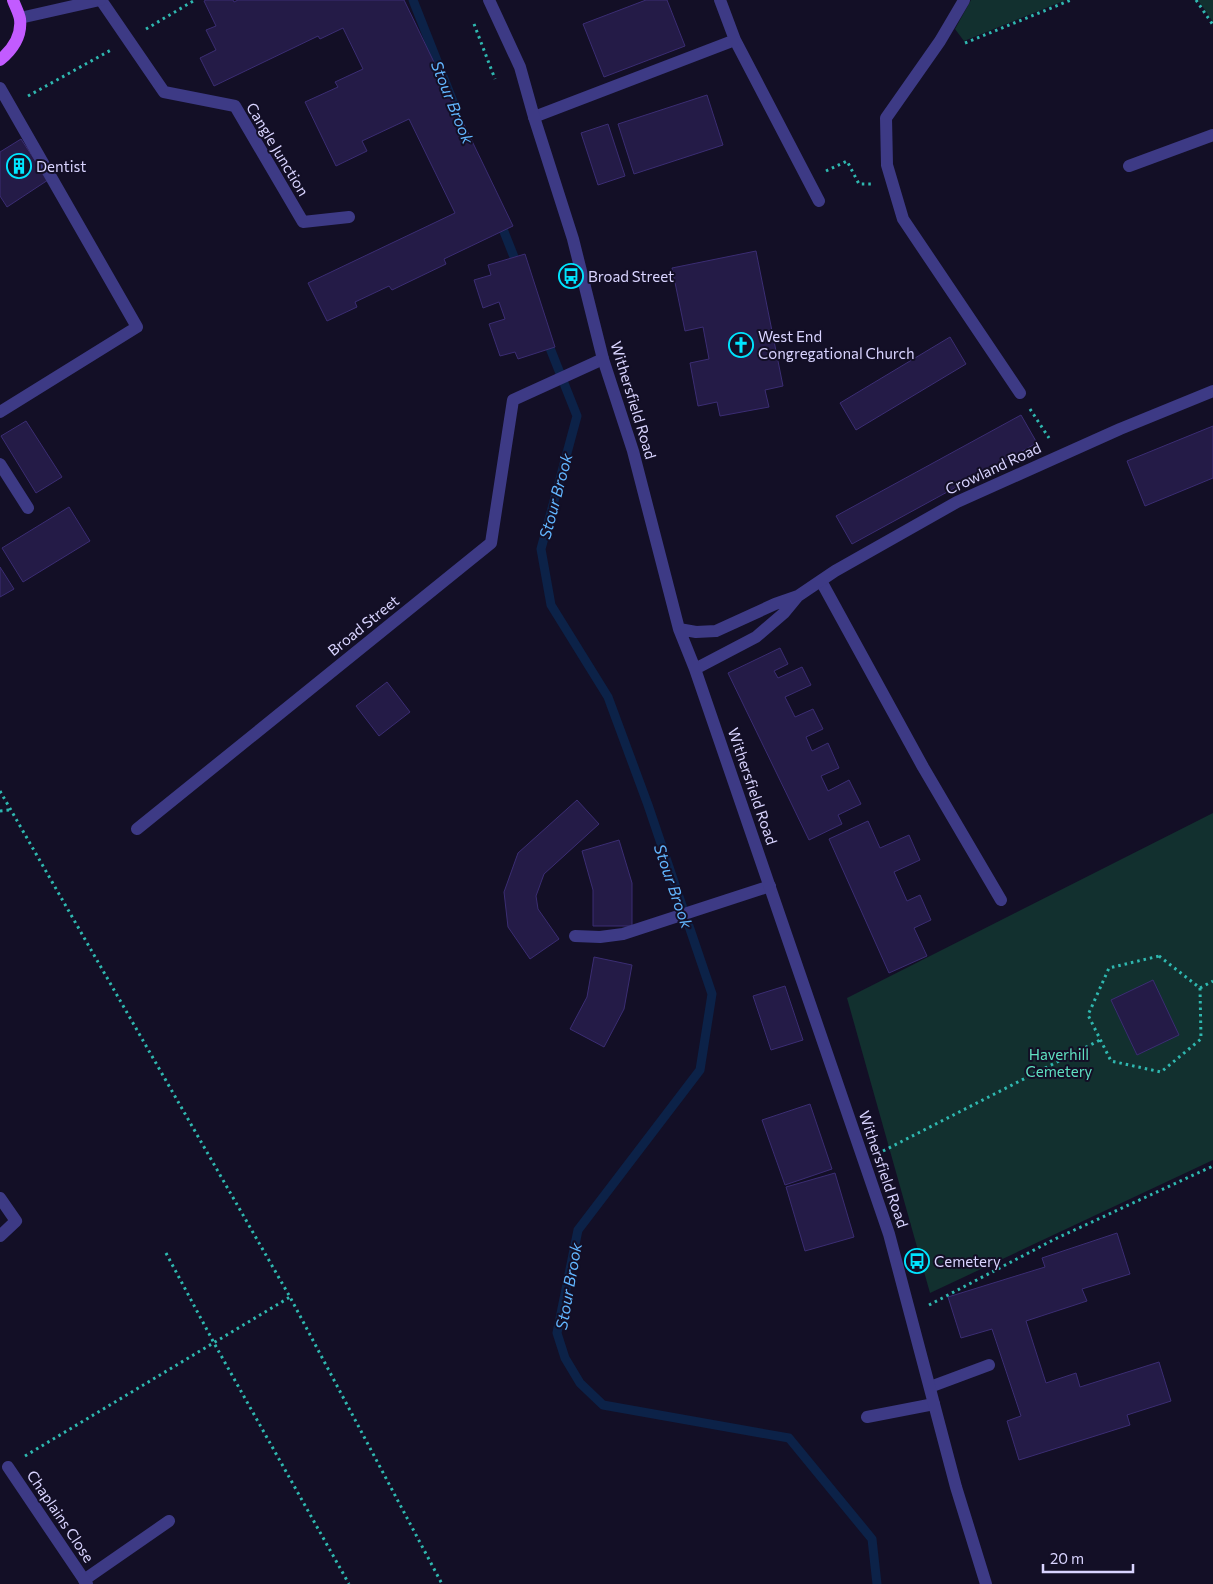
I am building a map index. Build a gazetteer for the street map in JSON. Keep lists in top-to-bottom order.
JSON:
{
  "streets": {
    "street": [
      "Cangle Junction",
      "Withersfield Road",
      "Crowland Road",
      "Broad Street",
      "Chaplains Close"
    ]
  },
  "crossings": [
    ["Withersfield Road", "Crowland Road"],
    ["Withersfield Road", "Broad Street"]
  ],
  "water": ["Stour Brook"],
  "parks": ["Haverhill Cemetery"],
  "places": {
    "building": ["Dentist"],
    "bus stop": ["Broad Street", "Cemetery"],
    "church": ["West End Congregational Church"]
  },
  "scale_bar": "20 m"
}
